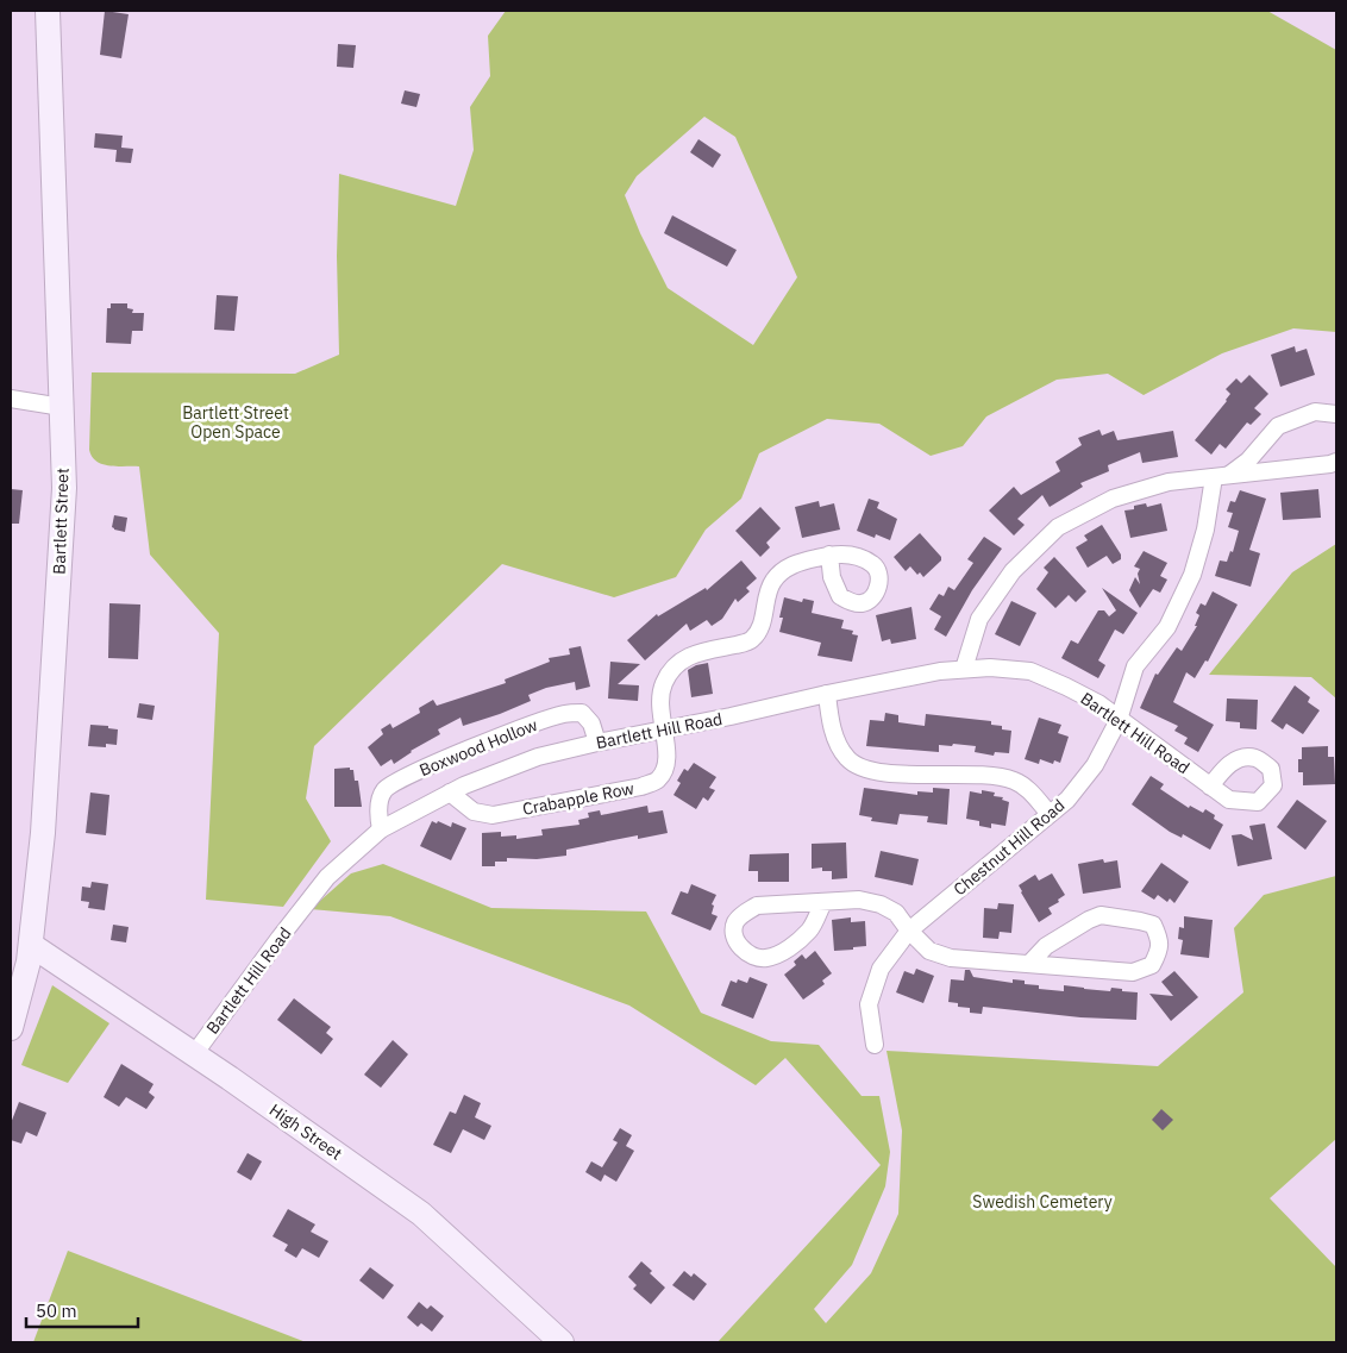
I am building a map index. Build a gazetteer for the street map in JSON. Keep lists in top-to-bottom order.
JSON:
{
  "streets": {
    "main road": ["Bartlett Street", "High Street"],
    "street": [
      "Bartlett Hill Road",
      "Boxwood Hollow",
      "Crabapple Row",
      "Chestnut Hill Road"
    ]
  },
  "crossings": [
    ["Bartlett Street", "High Street"],
    ["Bartlett Hill Road", "Boxwood Hollow"],
    ["Bartlett Hill Road", "Crabapple Row"],
    ["Bartlett Hill Road", "Chestnut Hill Road"],
    ["Bartlett Hill Road", "High Street"]
  ],
  "parks": ["Bartlett Street Open Space", "Swedish Cemetery"],
  "scale_bar": "50 m"
}
